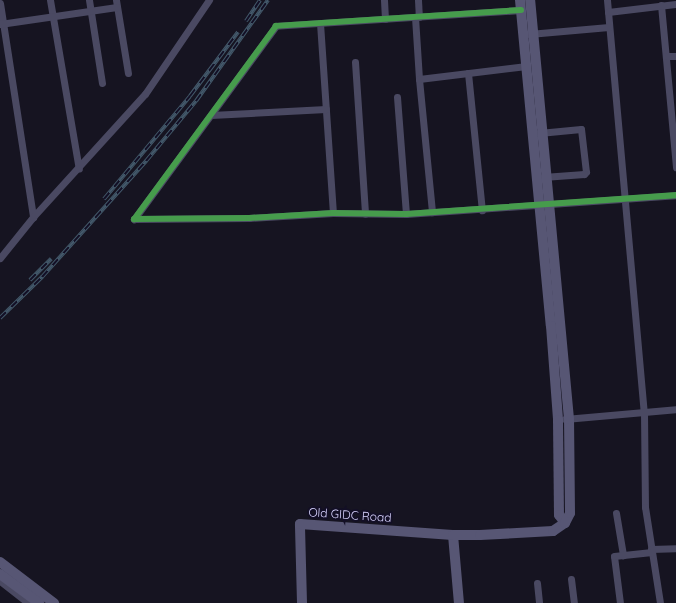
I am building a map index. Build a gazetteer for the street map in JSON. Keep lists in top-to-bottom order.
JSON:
{
  "streets": {
    "street": ["Old GIDC Road"]
  }
}
